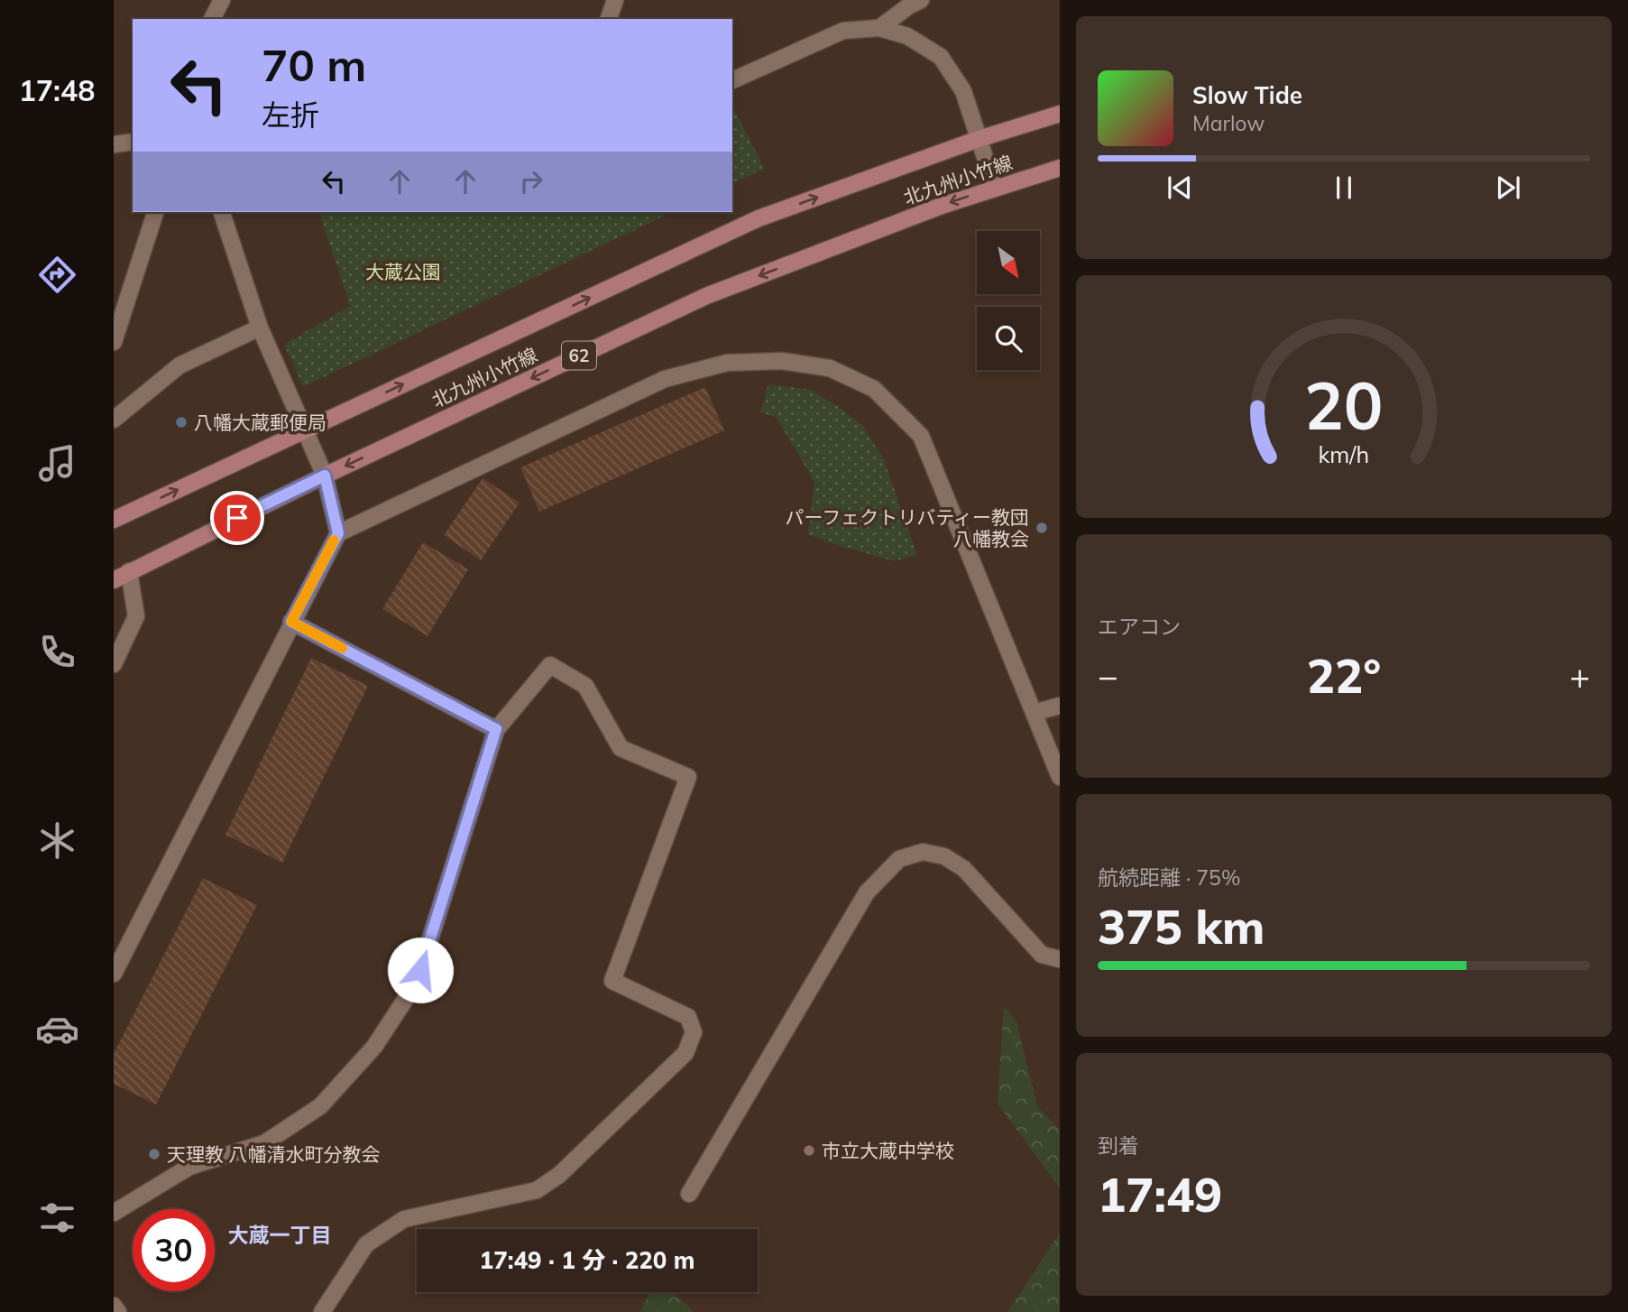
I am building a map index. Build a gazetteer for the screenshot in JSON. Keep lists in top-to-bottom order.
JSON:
{
  "streets": {
    "main road": ["北九州小竹線", "62"]
  },
  "districts": ["大蔵一丁目"],
  "parks": ["大蔵公園"],
  "places": [
    "八幡大蔵郵便局",
    "パーフェクトリバティー教団 八幡教会",
    "市立大蔵中学校",
    "天理教 八幡清水町分教会"
  ],
  "north": "bottom right",
  "page": {
    "tabs": "17:48",
    "turn": ["70 m", "左折"],
    "song": ["Slow Tide", "Marlow"],
    "tile": [
      "エアコン",
      ["航続距離 · 75%", "375 km"],
      ["到着", "17:49"]
    ],
    "heat": ["−", "22°", "+"],
    "limit": "30",
    "trip": "17:49 · 1 分 · 220 m",
    "gauge": ["20", "km/h"]
  }
}
